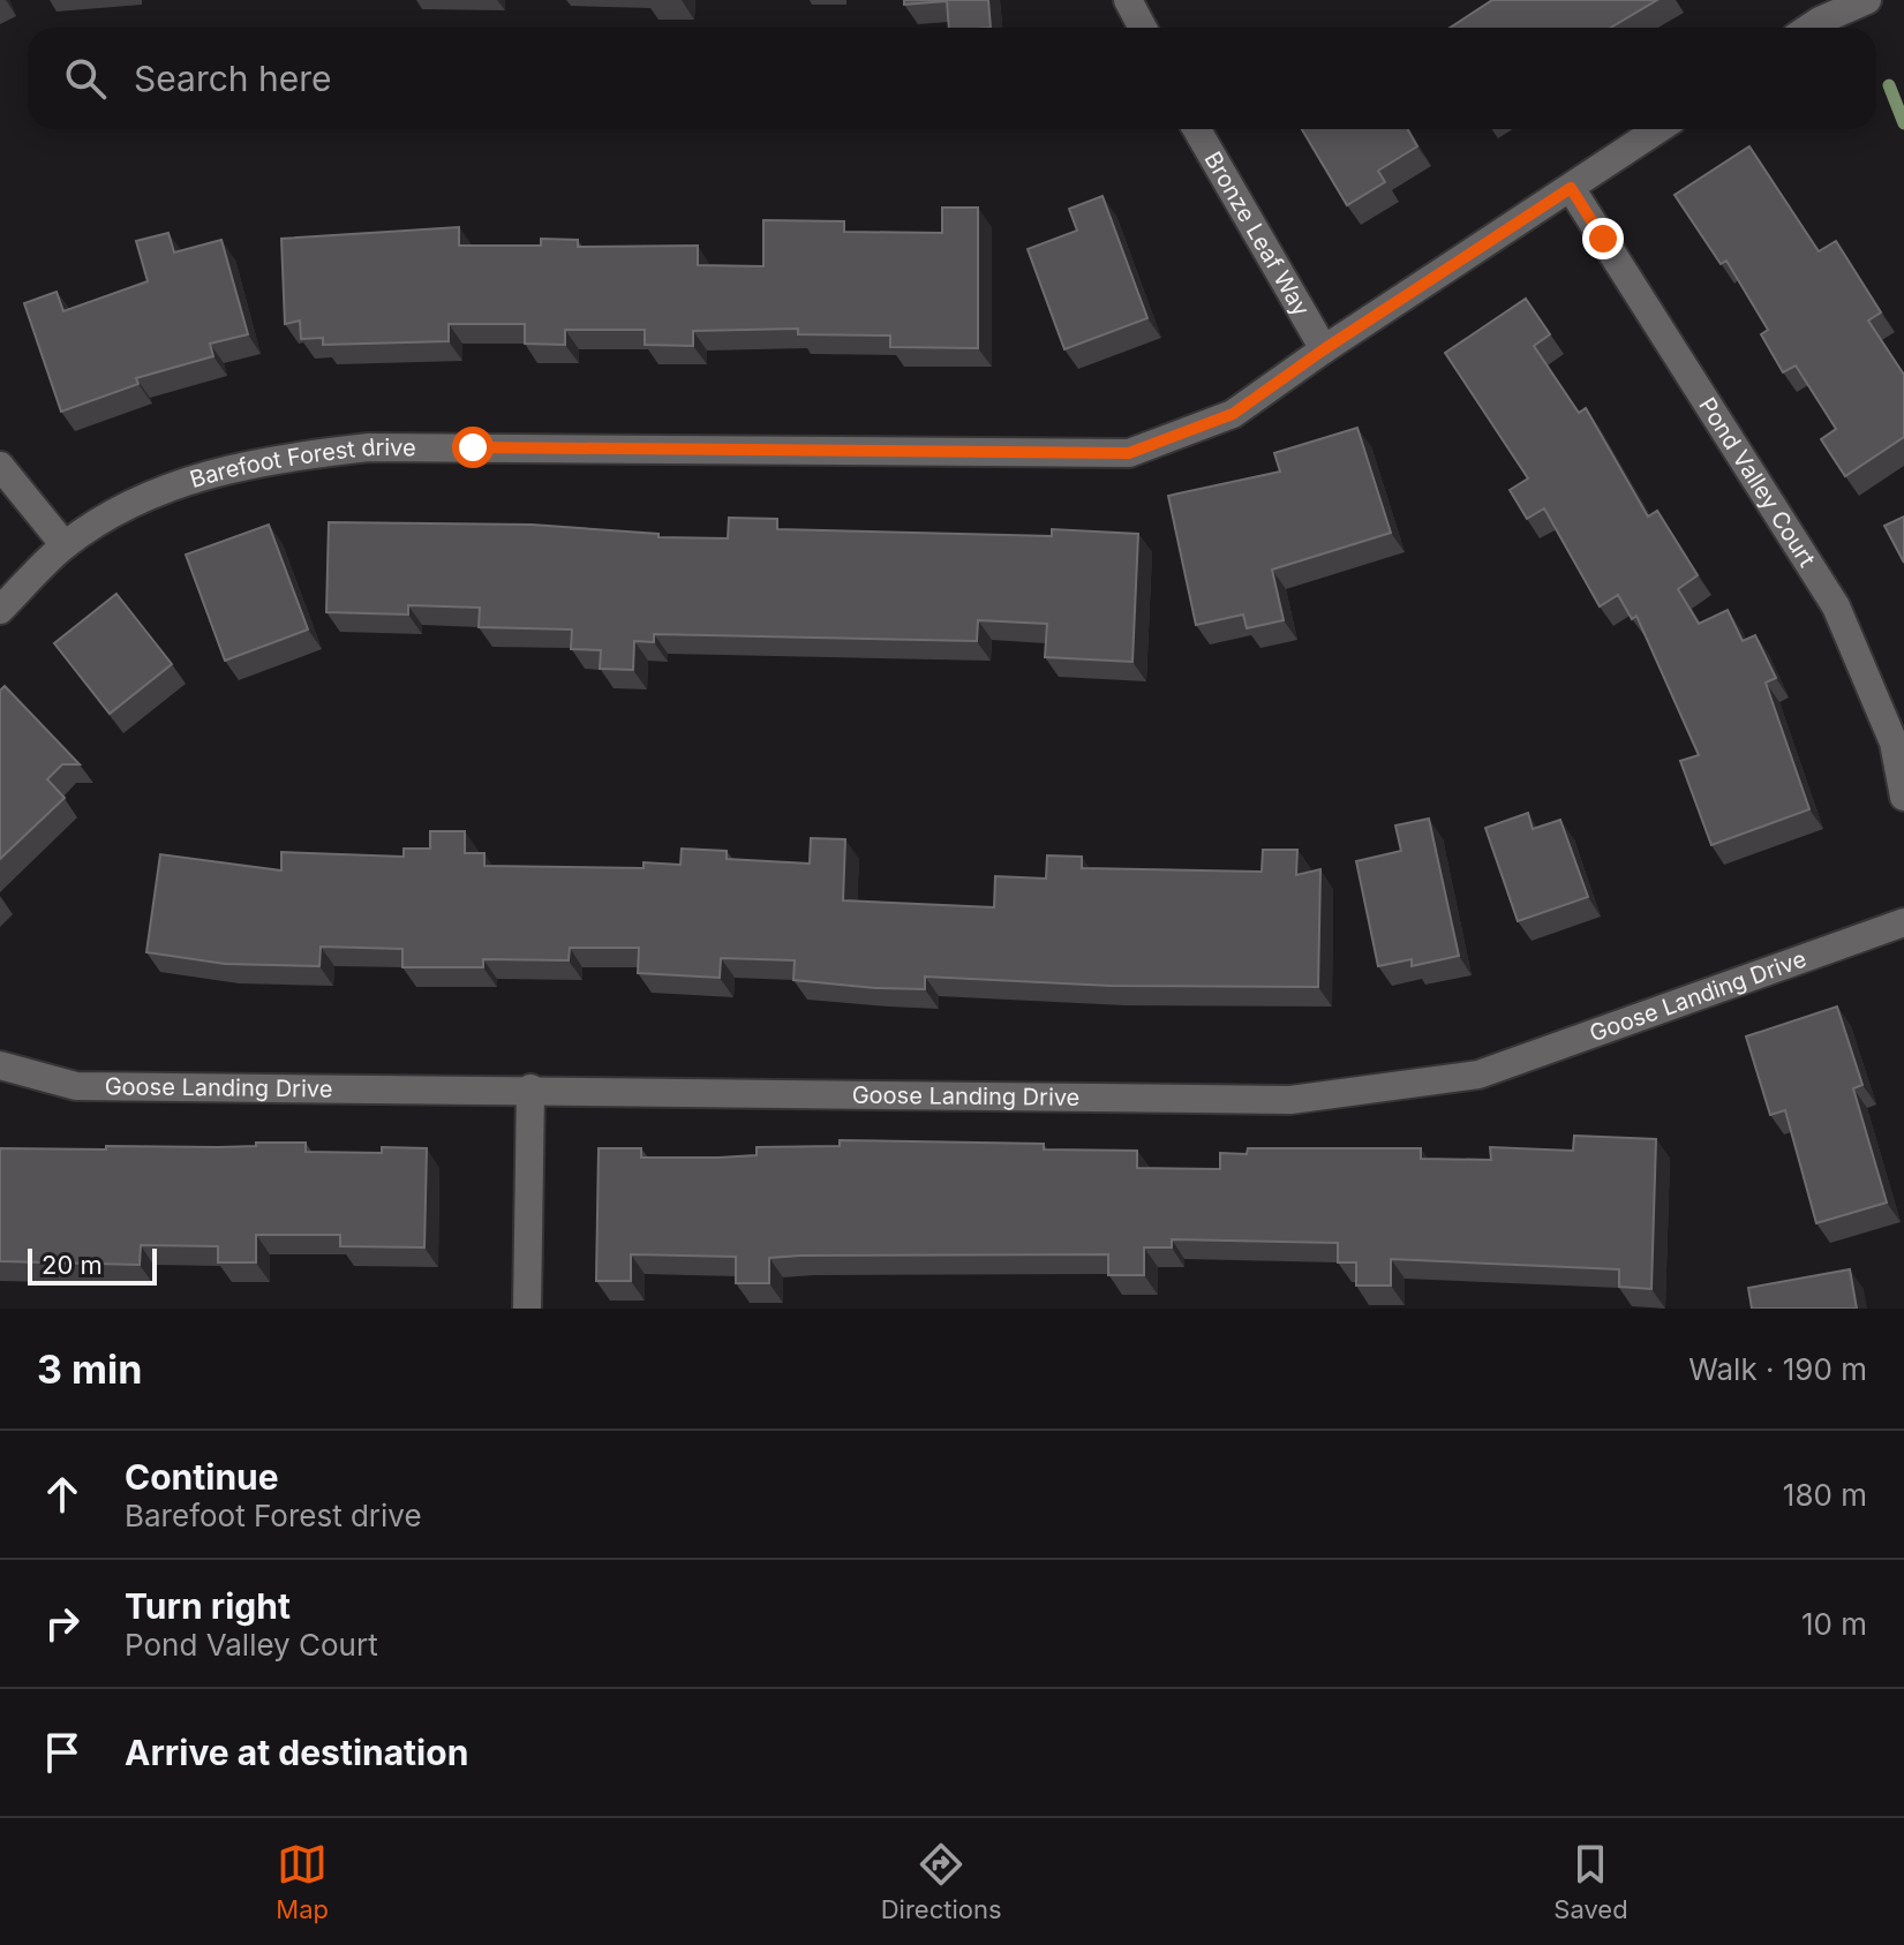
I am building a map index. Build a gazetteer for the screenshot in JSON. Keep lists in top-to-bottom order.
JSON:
{
  "streets": {
    "street": [
      "Bronze Leaf Way",
      "Barefoot Forest drive",
      "Pond Valley Court",
      "Goose Landing Drive"
    ]
  },
  "crossings": [
    ["Bronze Leaf Way", "Barefoot Forest drive"],
    ["Barefoot Forest drive", "Pond Valley Court"]
  ],
  "scale_bar": "20 m",
  "page": {
    "search": "Search here",
    "scale": "20 m",
    "heading": ["3 min", "Walk · 190 m"],
    "list": [
      ["Continue", "Barefoot Forest drive", "180 m"],
      ["Turn right", "Pond Valley Court", "10 m"],
      "Arrive at destination"
    ],
    "nav": ["Map", "Directions", "Saved"]
  }
}
